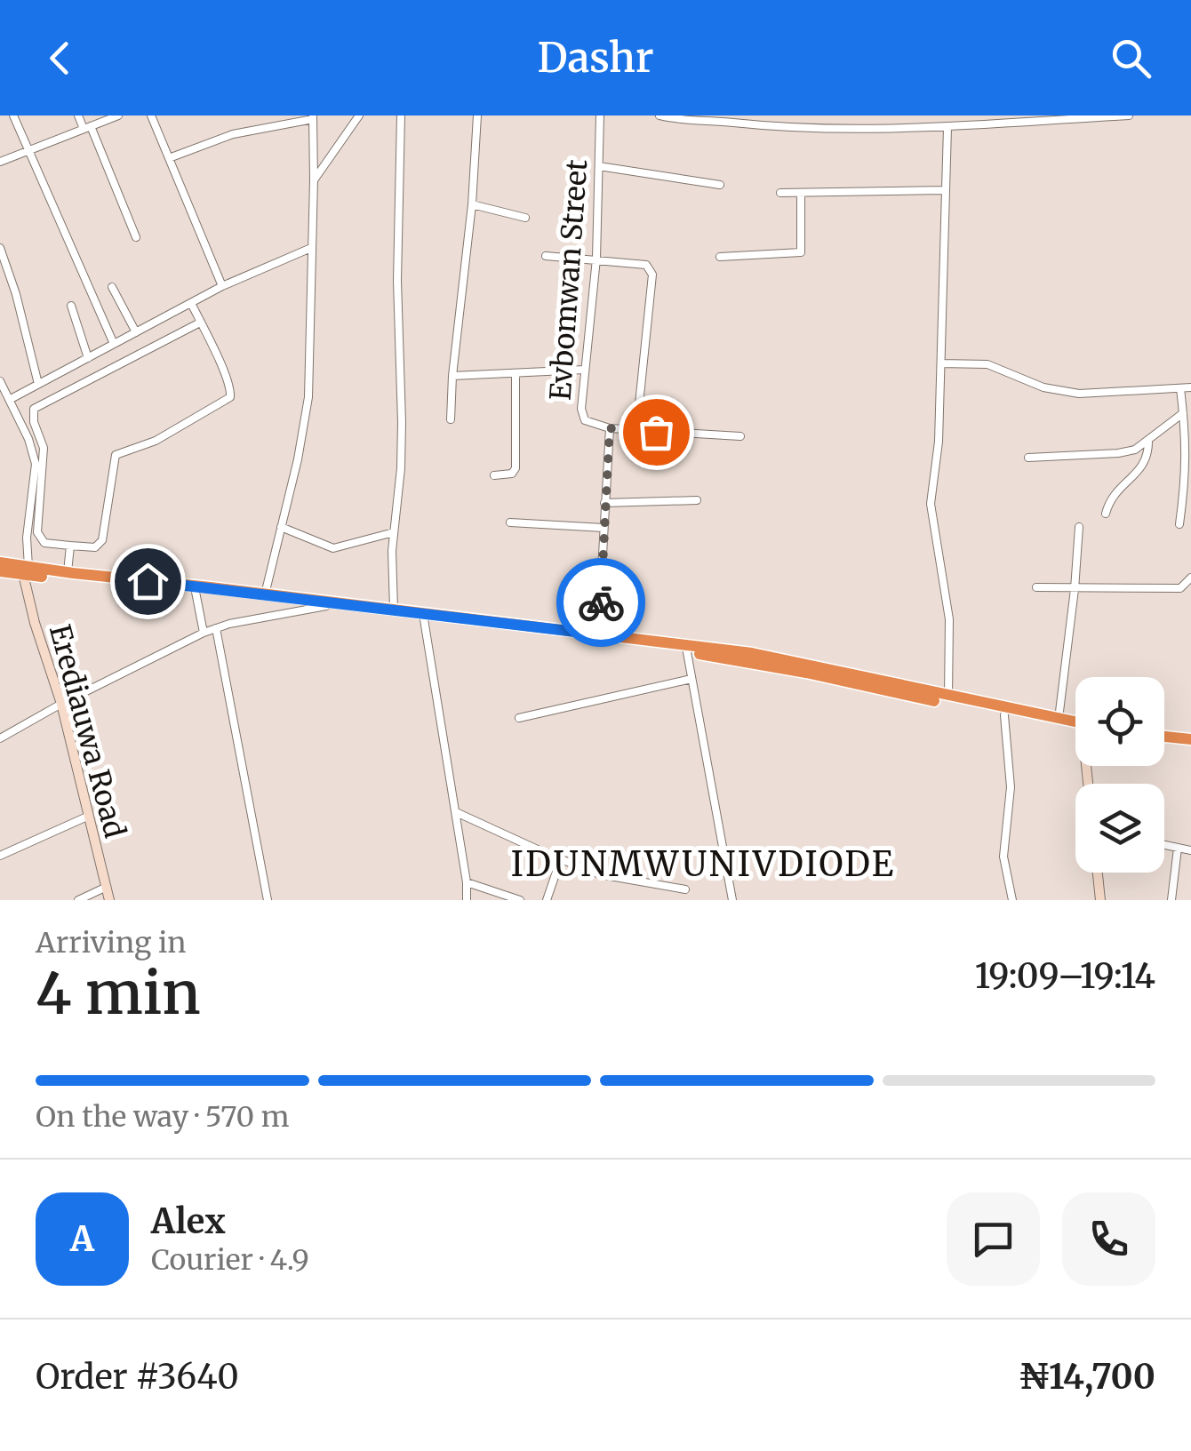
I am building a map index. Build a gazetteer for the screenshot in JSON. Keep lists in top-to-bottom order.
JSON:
{
  "streets": {
    "street": ["Evbomwan Street", "Erediauwa Road"]
  },
  "districts": ["IDUNMWUNIVDIODE"],
  "page": {
    "header": "Dashr",
    "heading": ["4 min", "Arriving in", "19:09–19:14"],
    "panel": [
      "Alex",
      "Courier · 4.9",
      "Order #3640",
      "₦14,700"
    ],
    "bar": "On the way · 570 m",
    "round": "A"
  }
}
